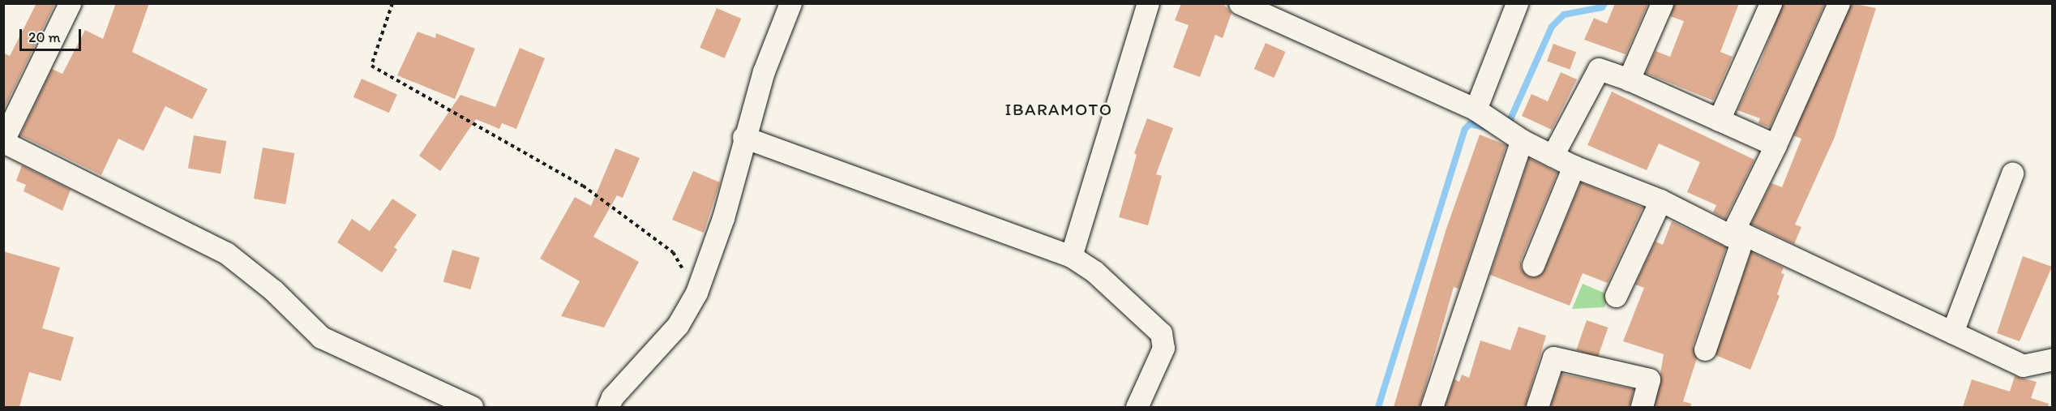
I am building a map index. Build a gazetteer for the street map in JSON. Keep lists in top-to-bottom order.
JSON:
{
  "districts": ["IBARAMOTO"],
  "scale_bar": "20 m"
}
